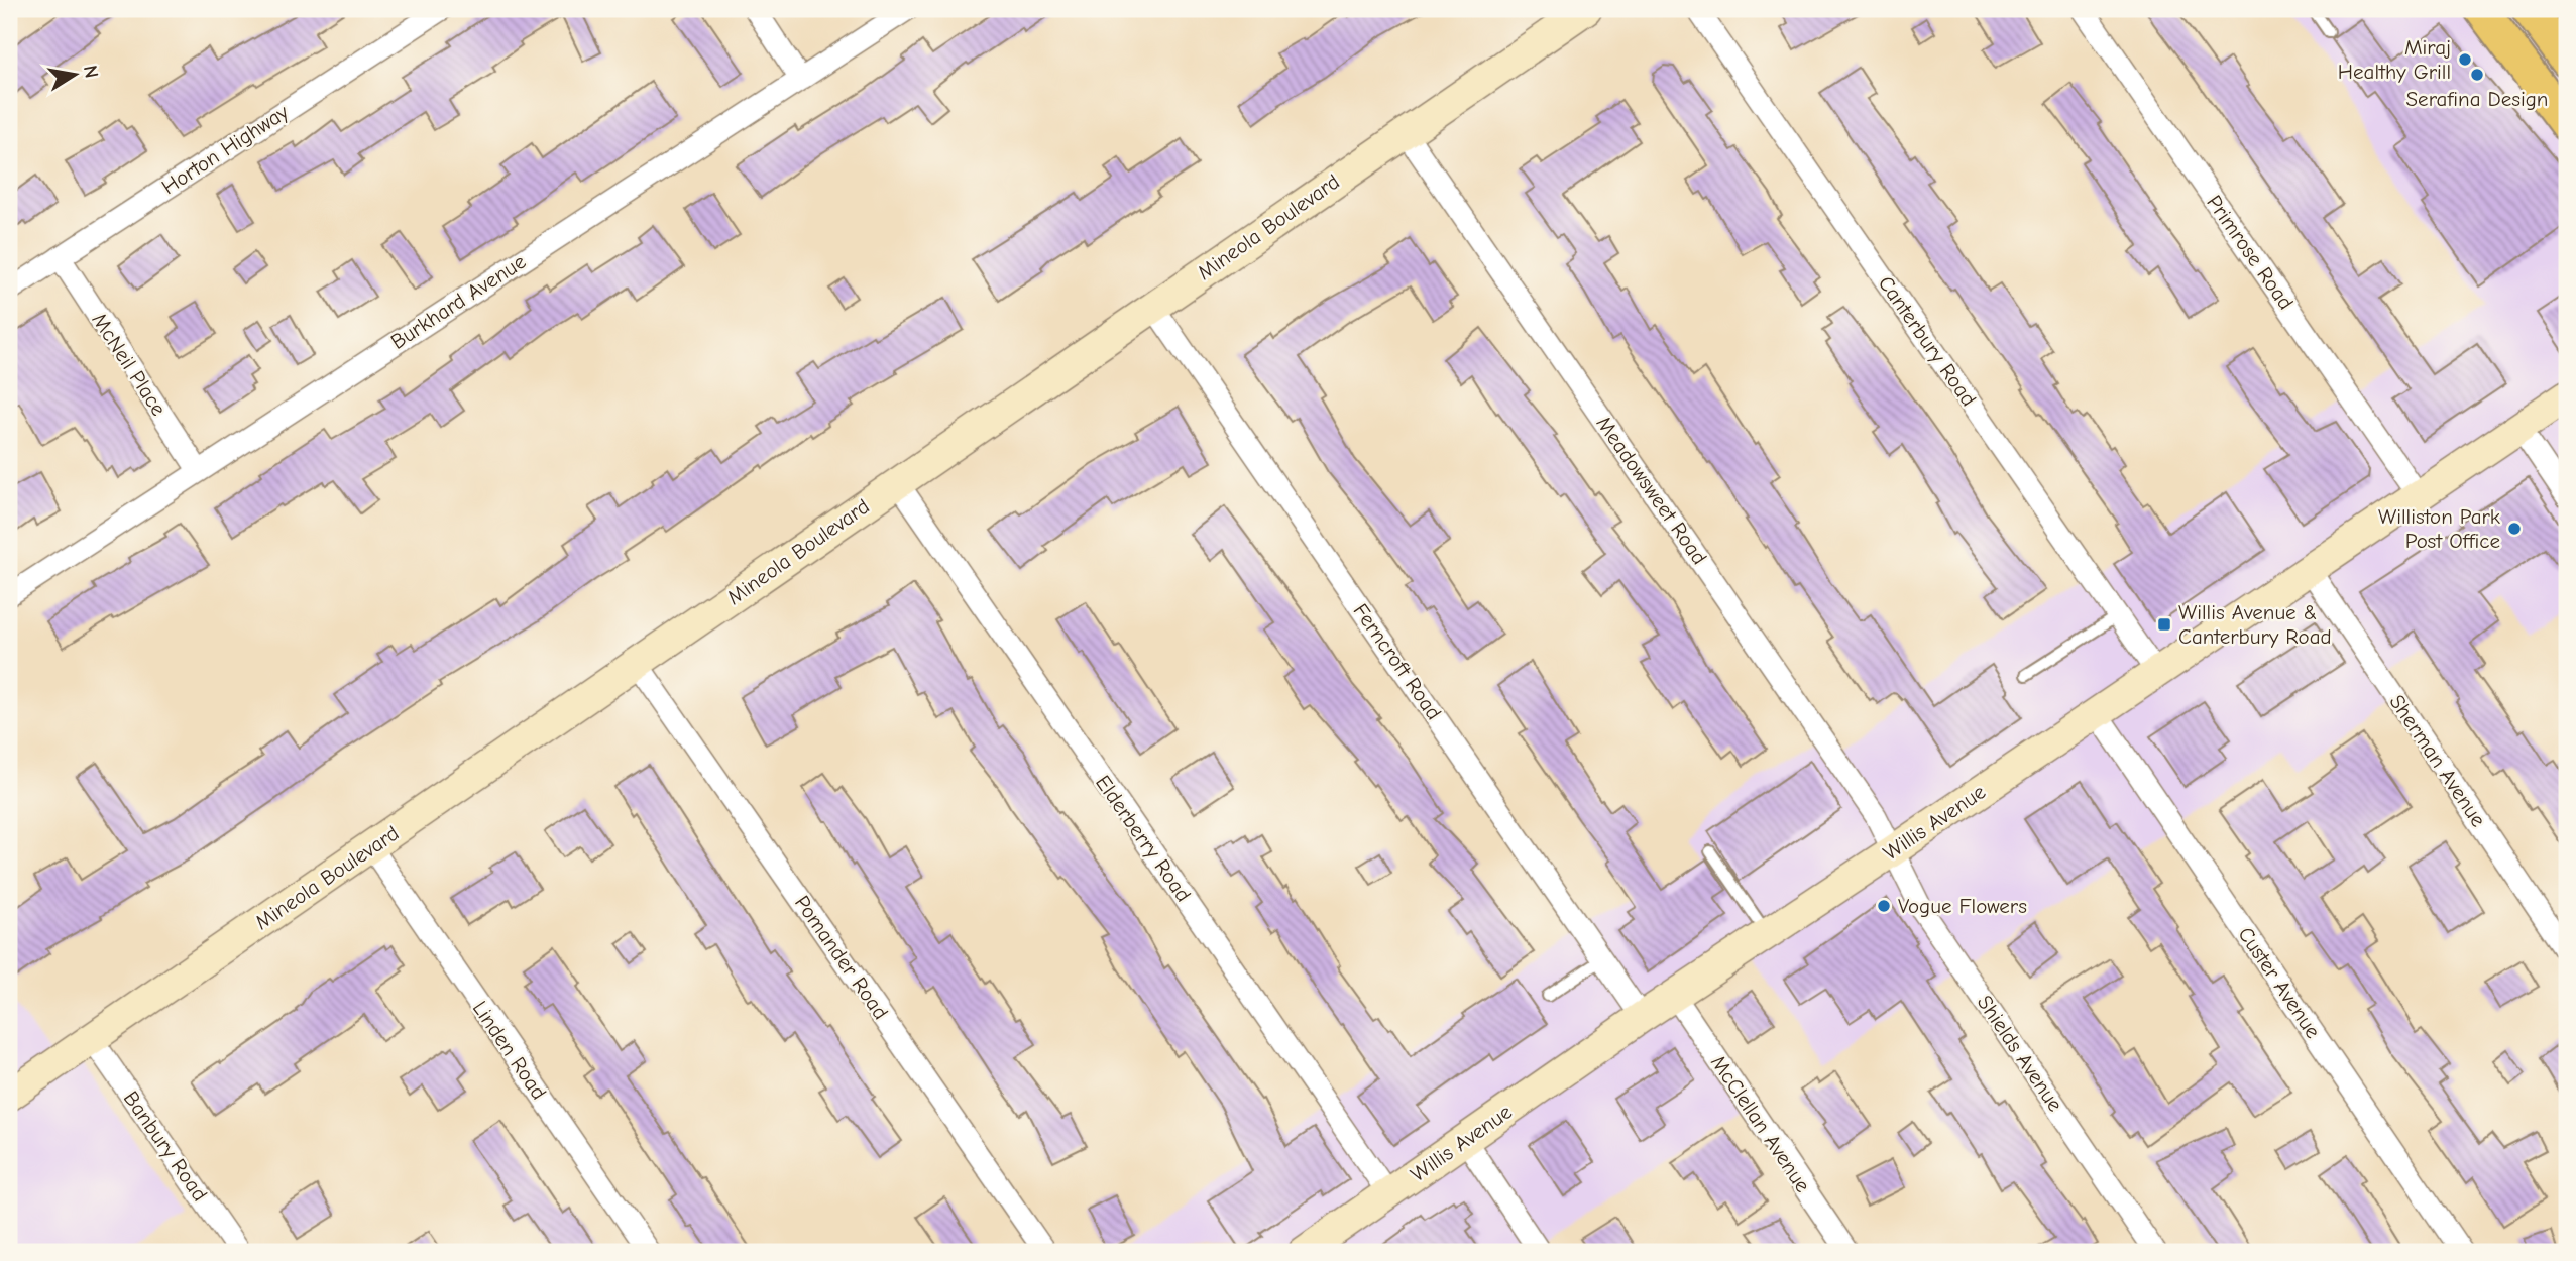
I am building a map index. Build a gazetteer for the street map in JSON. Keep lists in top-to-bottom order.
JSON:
{
  "streets": {
    "main road": ["Mineola Boulevard", "Willis Avenue"],
    "street": [
      "Horton Highway",
      "Primrose Road",
      "Burkhard Avenue",
      "Canterbury Road",
      "McNeil Place",
      "Meadowsweet Road",
      "Ferncroft Road",
      "Sherman Avenue",
      "Elderberry Road",
      "Pomander Road",
      "Custer Avenue",
      "Linden Road",
      "Shields Avenue",
      "McClellan Avenue",
      "Banbury Road"
    ]
  },
  "crossings": [
    ["Horton Highway", "McNeil Place"],
    ["Mineola Boulevard", "Meadowsweet Road"],
    ["Mineola Boulevard", "Ferncroft Road"],
    ["Mineola Boulevard", "Elderberry Road"],
    ["Mineola Boulevard", "Pomander Road"],
    ["Mineola Boulevard", "Linden Road"],
    ["Mineola Boulevard", "Banbury Road"],
    ["Primrose Road", "Willis Avenue"],
    ["Burkhard Avenue", "McNeil Place"],
    ["Canterbury Road", "Willis Avenue"],
    ["Meadowsweet Road", "Willis Avenue"],
    ["Meadowsweet Road", "Shields Avenue"],
    ["Ferncroft Road", "Willis Avenue"],
    ["Sherman Avenue", "Willis Avenue"],
    ["Willis Avenue", "Elderberry Road"],
    ["Willis Avenue", "Custer Avenue"],
    ["Willis Avenue", "Shields Avenue"],
    ["Willis Avenue", "McClellan Avenue"]
  ],
  "places": {
    "other": [
      "Miraj Healthy Grill",
      "Serafina Design",
      "Williston Park Post Office",
      "Vogue Flowers"
    ],
    "transit": ["Willis Avenue & Canterbury Road"]
  },
  "north": "right"
}
